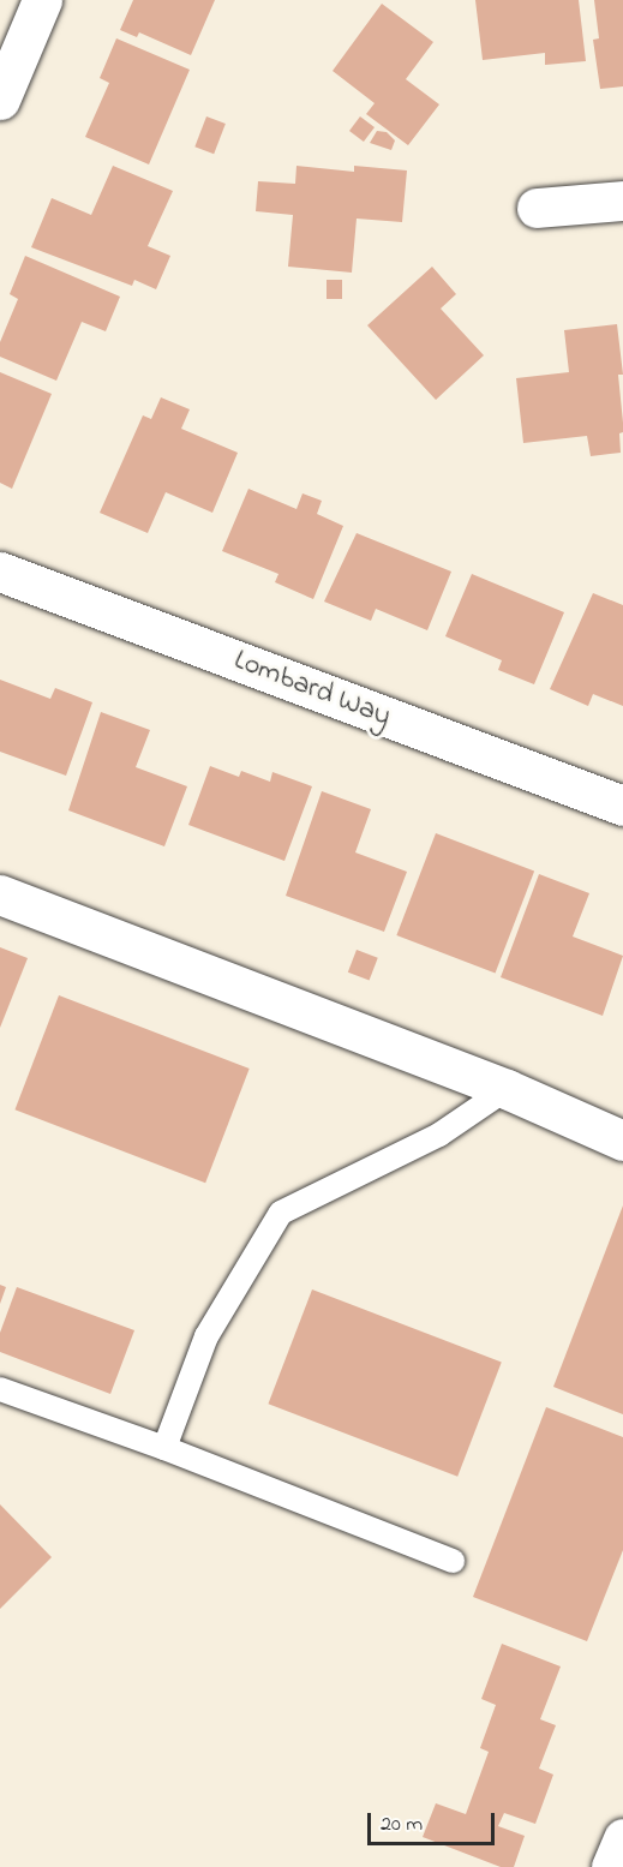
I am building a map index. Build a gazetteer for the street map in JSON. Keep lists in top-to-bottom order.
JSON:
{
  "streets": {
    "street": ["Lombard Way"]
  },
  "scale_bar": "20 m"
}
